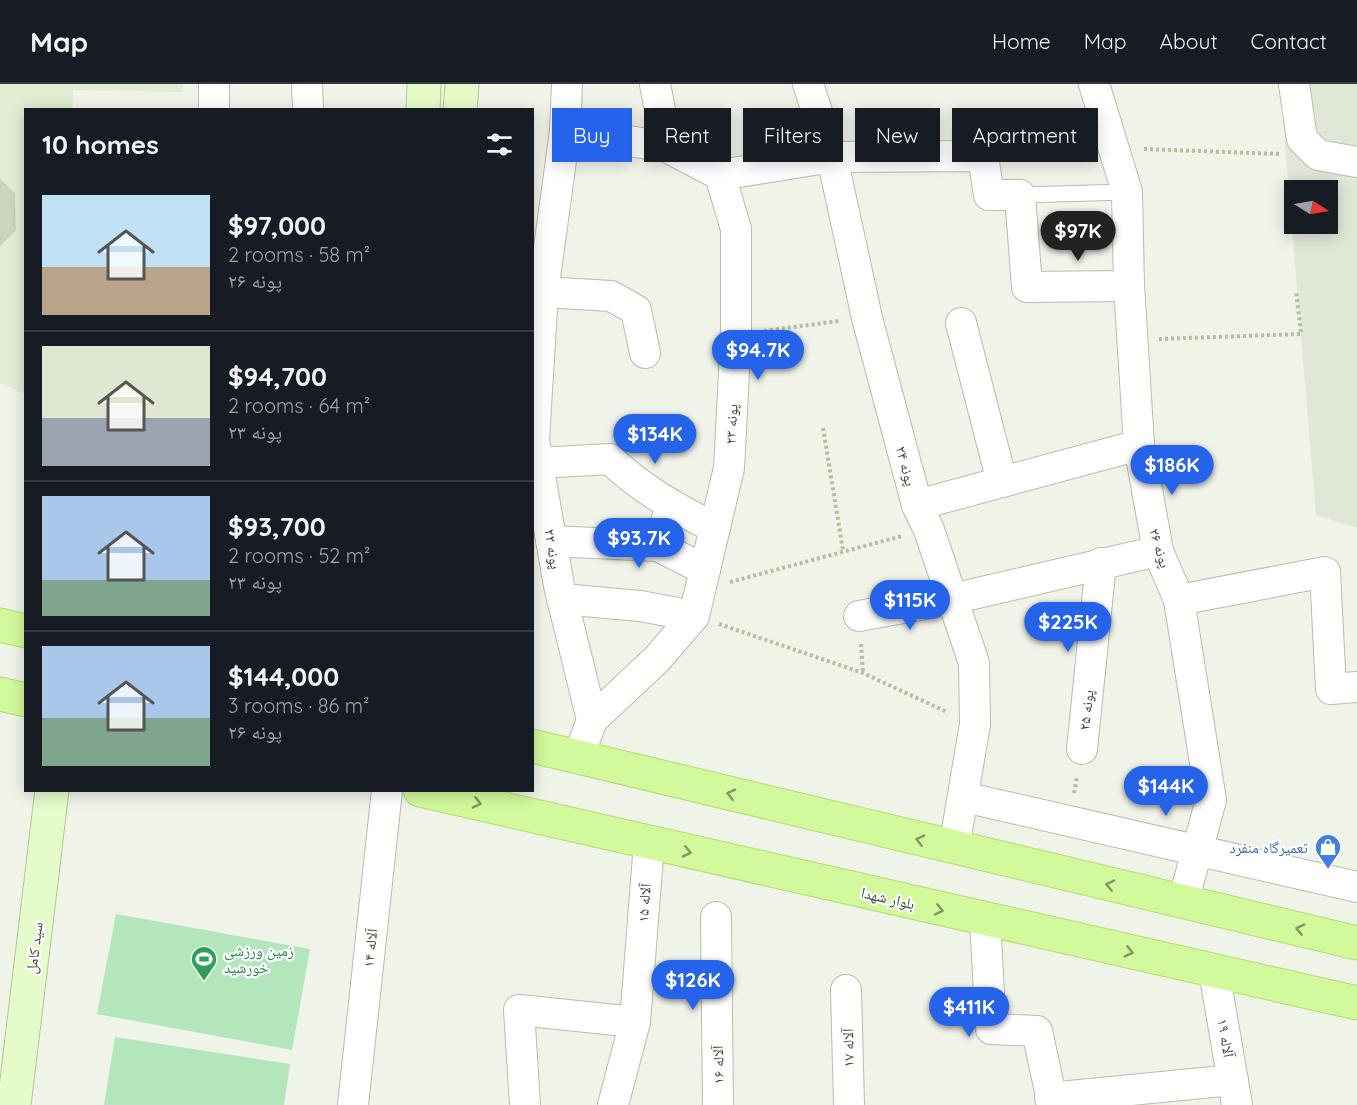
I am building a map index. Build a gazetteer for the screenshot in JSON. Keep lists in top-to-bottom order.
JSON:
{
  "streets": {
    "main road": ["بلوار شهدا"],
    "street": [
      "پونه ۲۳",
      "پونه ۲۴",
      "پونه ۲۶",
      "پونه ۲۲",
      "پونه ۲۵",
      "آلاله ۱۵",
      "سید کامل",
      "آلاله ۱۴",
      "آلاله ۱۹",
      "آلاله ۱۷",
      "آلاله ۱۶"
    ]
  },
  "crossings": [
    ["پونه ۲۳", "پونه ۲۲"],
    ["بلوار شهدا", "آلاله ۱۵"],
    ["بلوار شهدا", "آلاله ۱۹"]
  ],
  "places": {
    "shop": ["تعمیرگاه منفرد"],
    "sports": ["زمین ورزشی خورشید"]
  },
  "north": "right",
  "page": {
    "header": "Map",
    "nav": [
      "Home",
      "Map",
      "About",
      "Contact"
    ],
    "chip": [
      "Buy",
      "Rent",
      "Filters",
      "New",
      "Apartment"
    ],
    "heading": "10 homes",
    "list": [
      {
        "name": "$97,000",
        "note": "2 rooms · 58 m² · پونه ۲۶"
      },
      {
        "name": "$94,700",
        "note": "2 rooms · 64 m² · پونه ۲۳"
      },
      {
        "name": "$93,700",
        "note": "2 rooms · 52 m² · پونه ۲۳"
      },
      {
        "name": "$144,000",
        "note": "3 rooms · 86 m² · پونه ۲۶"
      }
    ],
    "price": [
      "$97K",
      "$94.7K",
      "$134K",
      "$186K",
      "$93.7K",
      "$115K",
      "$225K",
      "$144K",
      "$126K",
      "$411K"
    ]
  }
}
